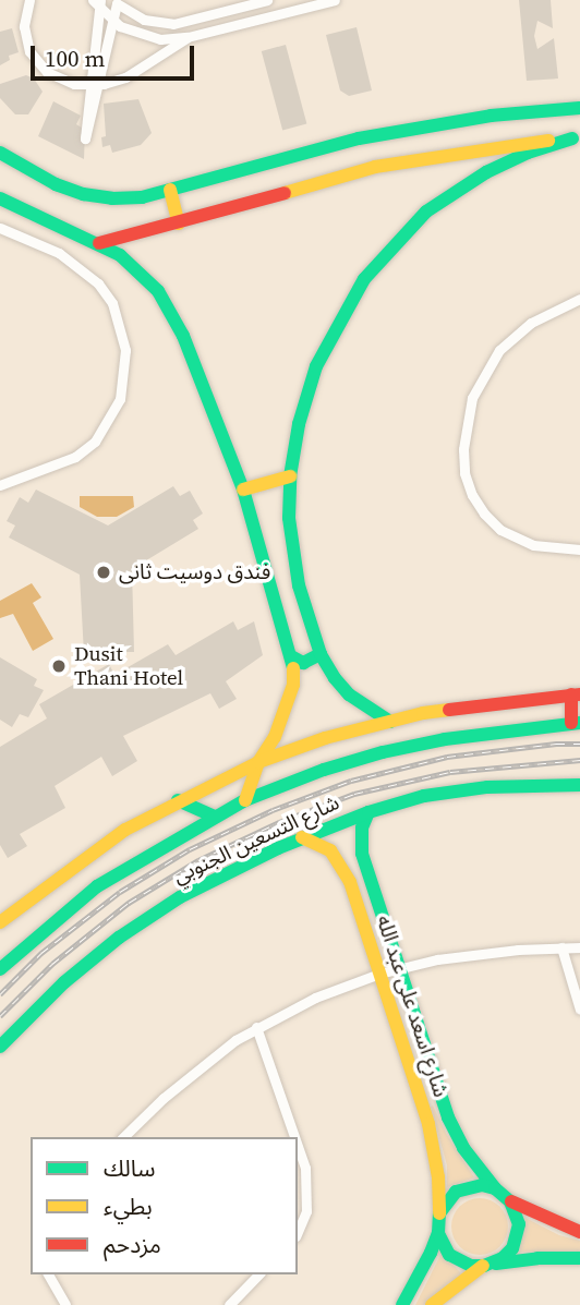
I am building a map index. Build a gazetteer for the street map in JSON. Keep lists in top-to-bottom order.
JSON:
{
  "streets": {
    "street": ["شارع التسعين الجنوبي", "شارع اسعد على عبد الله"]
  },
  "crossings": [
    ["شارع التسعين الجنوبي", "شارع اسعد على عبد الله"]
  ],
  "places": ["فندق دوسيت ثانى", "Dusit Thani Hotel"],
  "legend": ["سالك", "بطيء", "مزدحم"],
  "scale_bar": "100 m"
}
